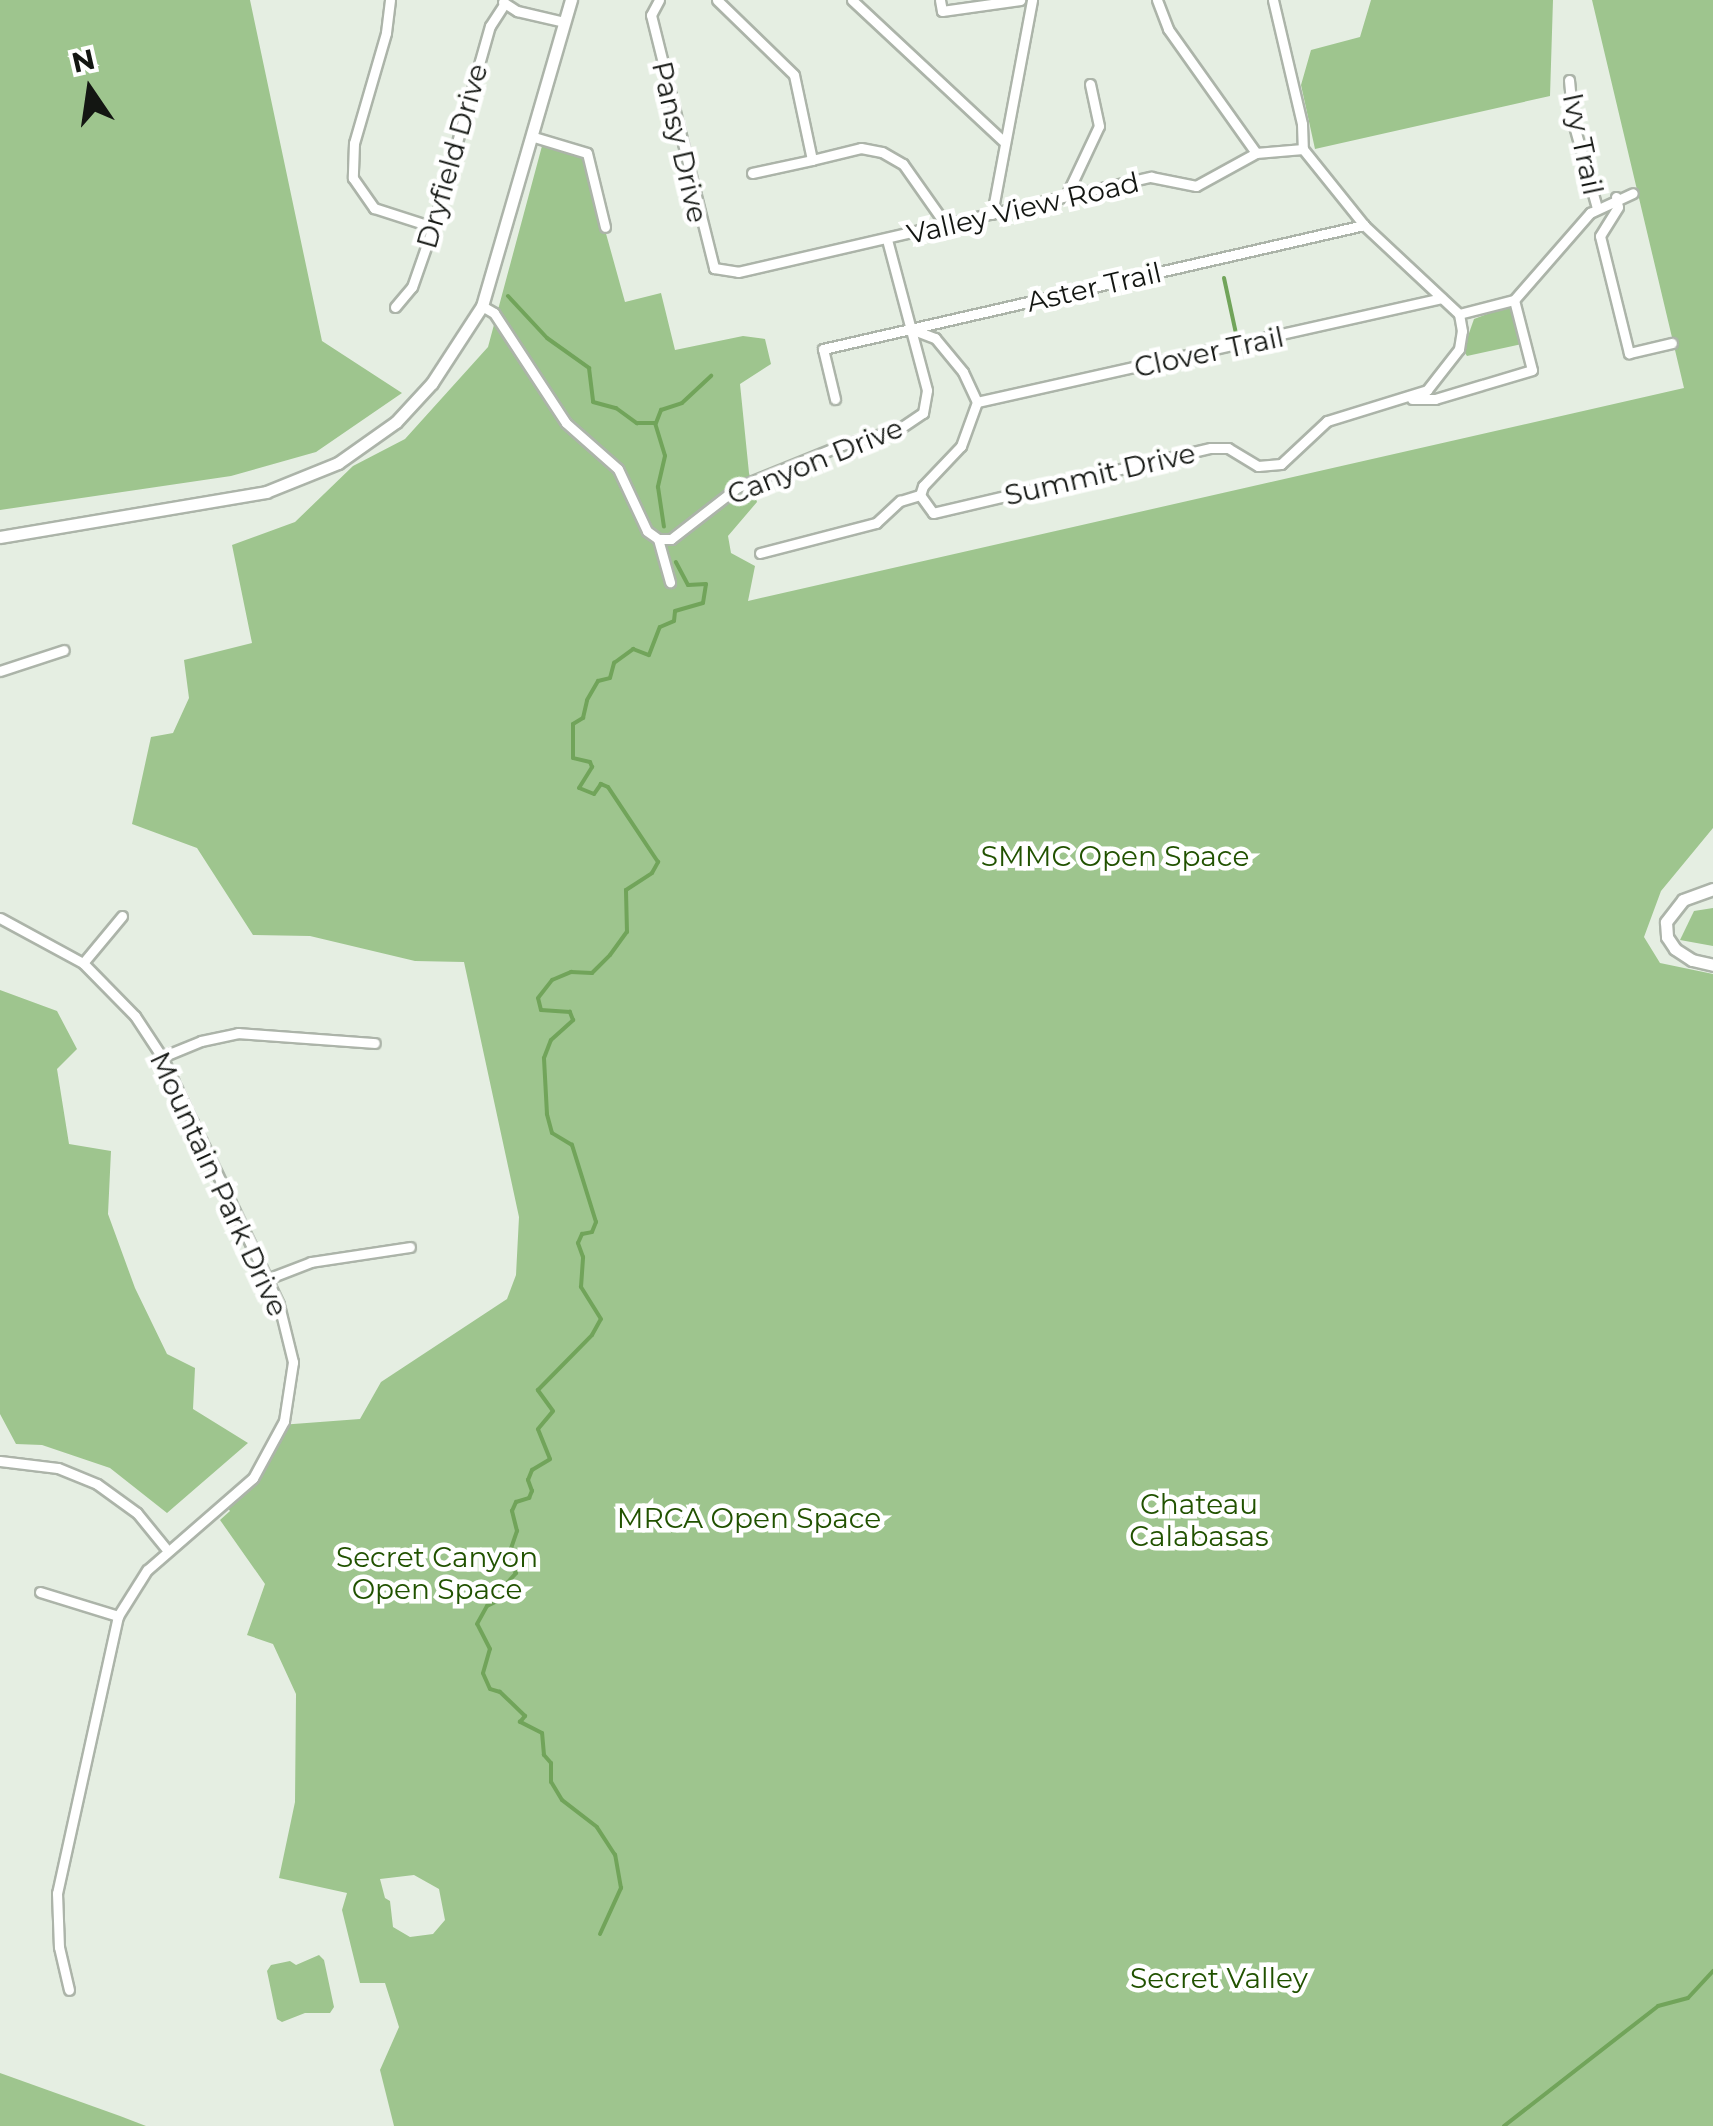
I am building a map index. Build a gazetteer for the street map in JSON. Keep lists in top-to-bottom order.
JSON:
{
  "streets": {
    "street": [
      "Pansy Drive",
      "Ivy Trail",
      "Dryfield Drive",
      "Valley View Road",
      "Aster Trail",
      "Clover Trail",
      "Canyon Drive",
      "Summit Drive",
      "Mountain Park Drive"
    ]
  },
  "crossings": [
    ["Pansy Drive", "Valley View Road"],
    ["Valley View Road", "Canyon Drive"],
    ["Aster Trail", "Canyon Drive"]
  ],
  "parks": [
    "SMMC Open Space",
    "Chateau Calabasas",
    "MRCA Open Space",
    "Secret Canyon Open Space",
    "Secret Valley"
  ],
  "north": "top"
}
